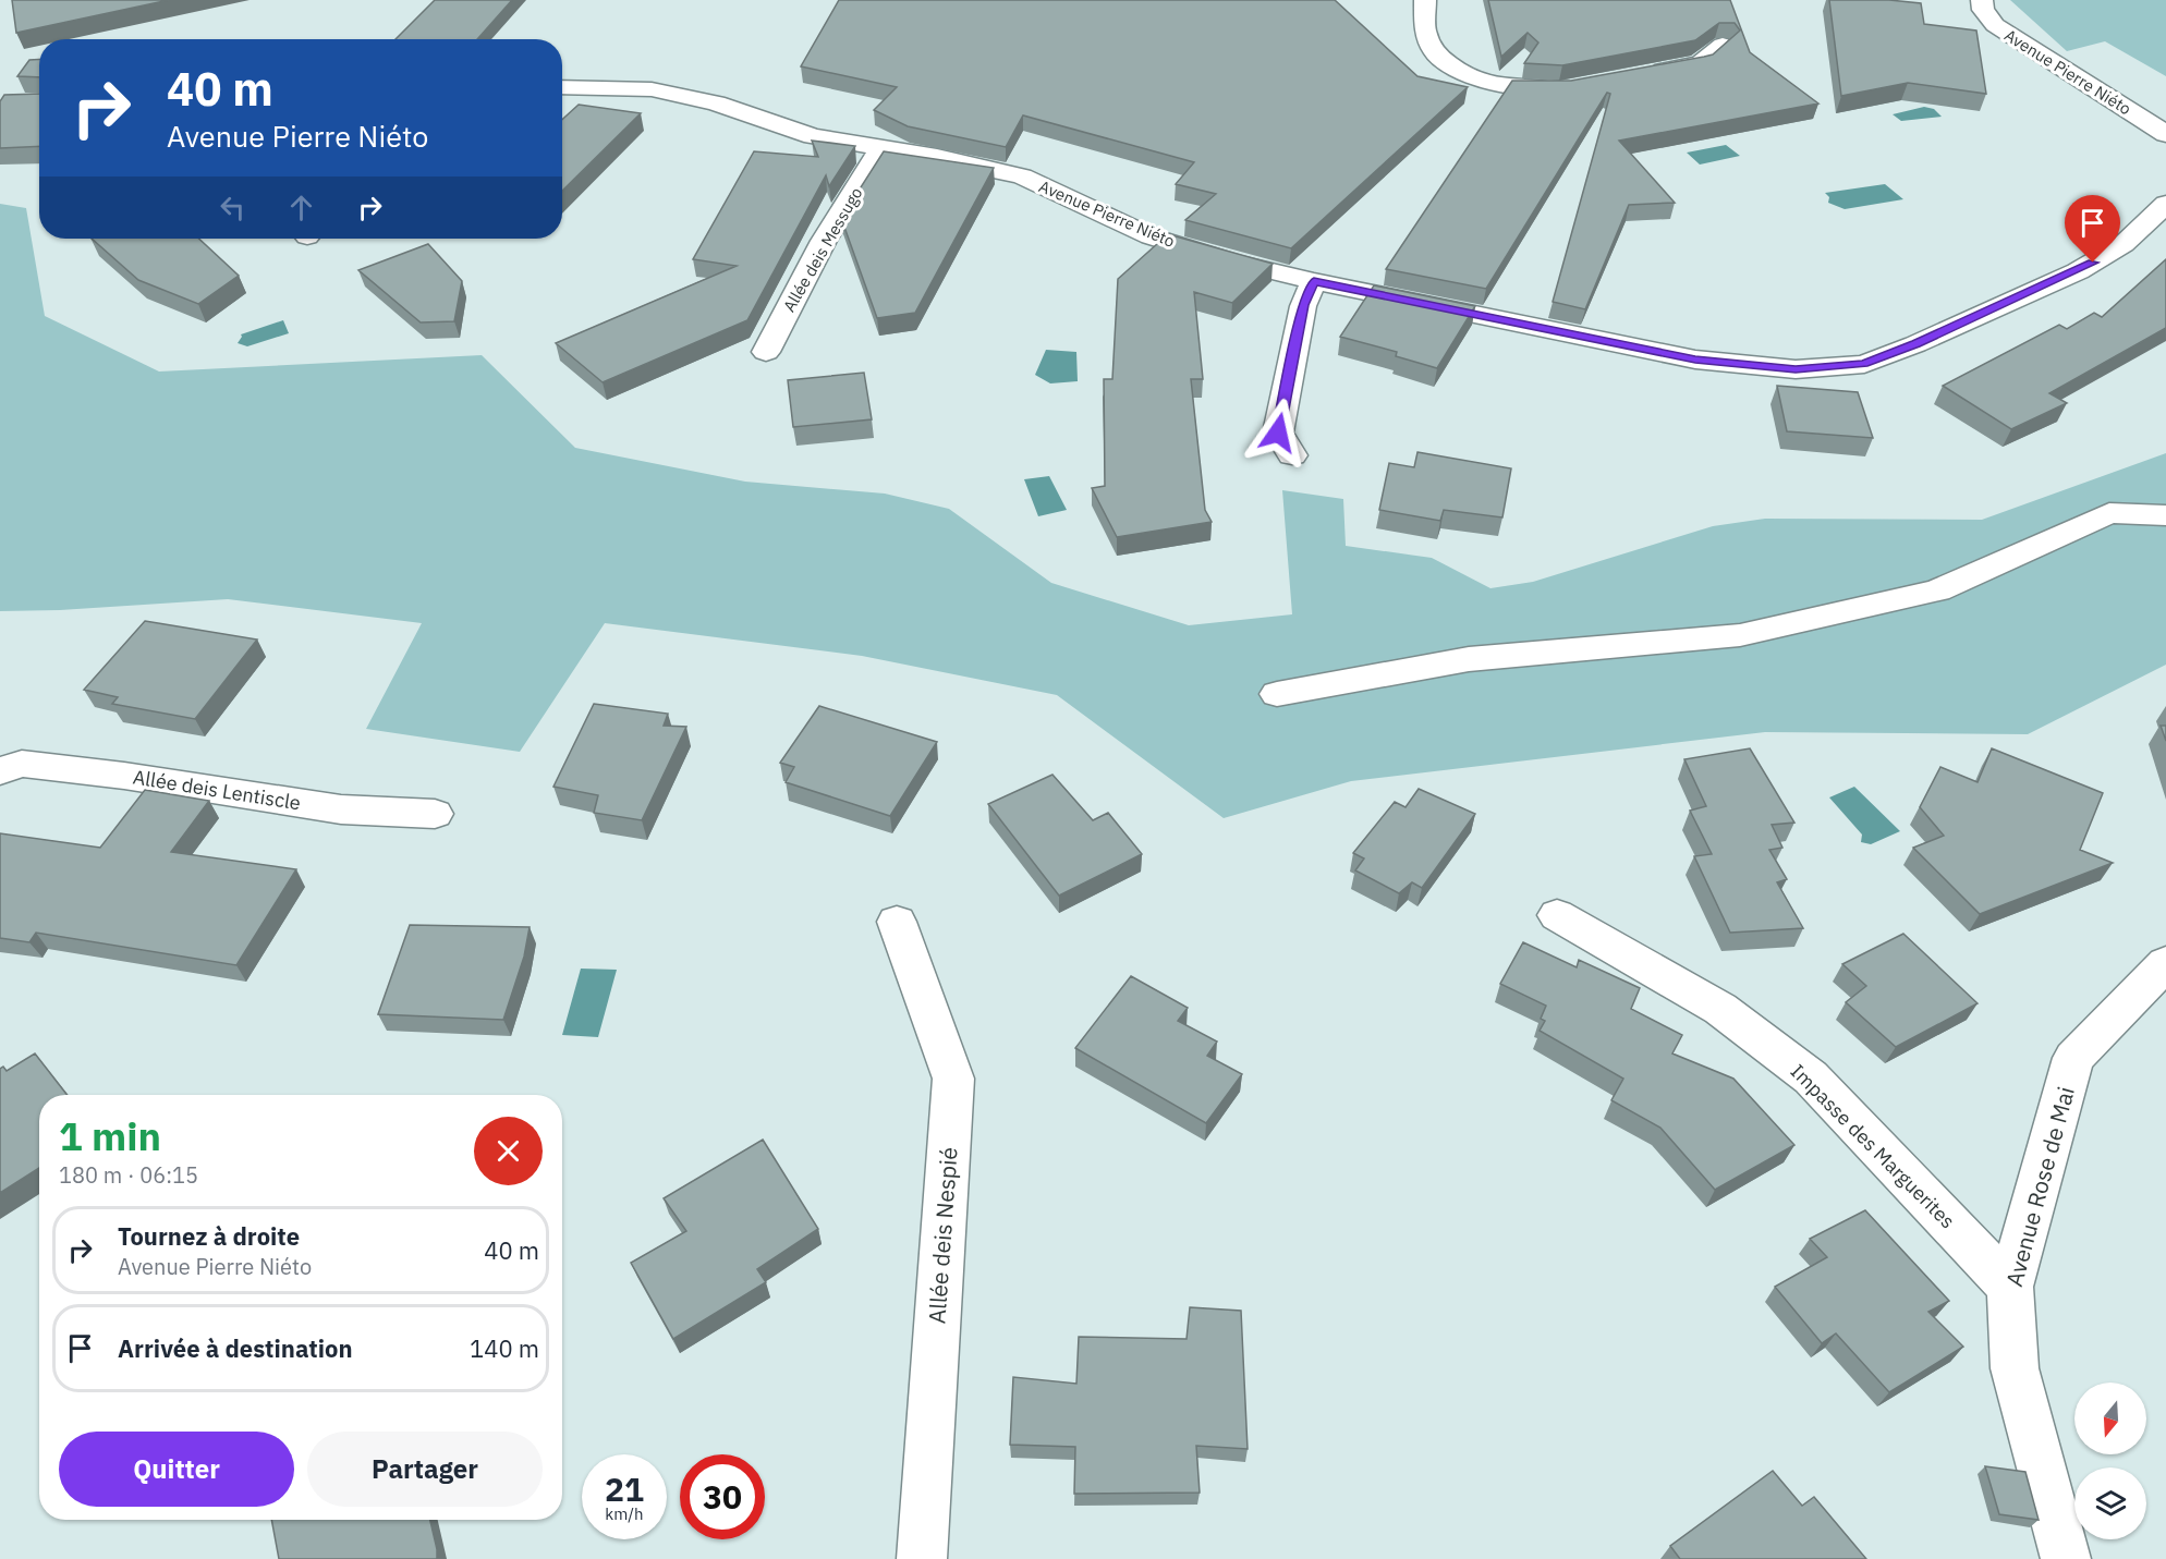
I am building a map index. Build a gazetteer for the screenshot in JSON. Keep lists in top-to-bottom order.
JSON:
{
  "streets": {
    "street": [
      "Avenue Pierre Niéto",
      "Allée deis Messugo",
      "Allée deis Lentiscle",
      "Impasse des Marguerites",
      "Avenue Rose de Mai",
      "Allée deis Nespié"
    ]
  },
  "crossings": [
    ["Avenue Pierre Niéto", "Allée deis Messugo"],
    ["Impasse des Marguerites", "Avenue Rose de Mai"]
  ],
  "north": "bottom",
  "page": {
    "turn": ["40 m", "Avenue Pierre Niéto"],
    "heading": ["1 min", "180 m · 06:15"],
    "list": [
      {
        "name": "Tournez à droite",
        "note": "Avenue Pierre Niéto",
        "value": "40 m"
      },
      {
        "name": "Arrivée à destination",
        "value": "140 m"
      }
    ],
    "buttons": ["Quitter", "Partager"],
    "speed": "21 km/h",
    "limit": "30"
  }
}
